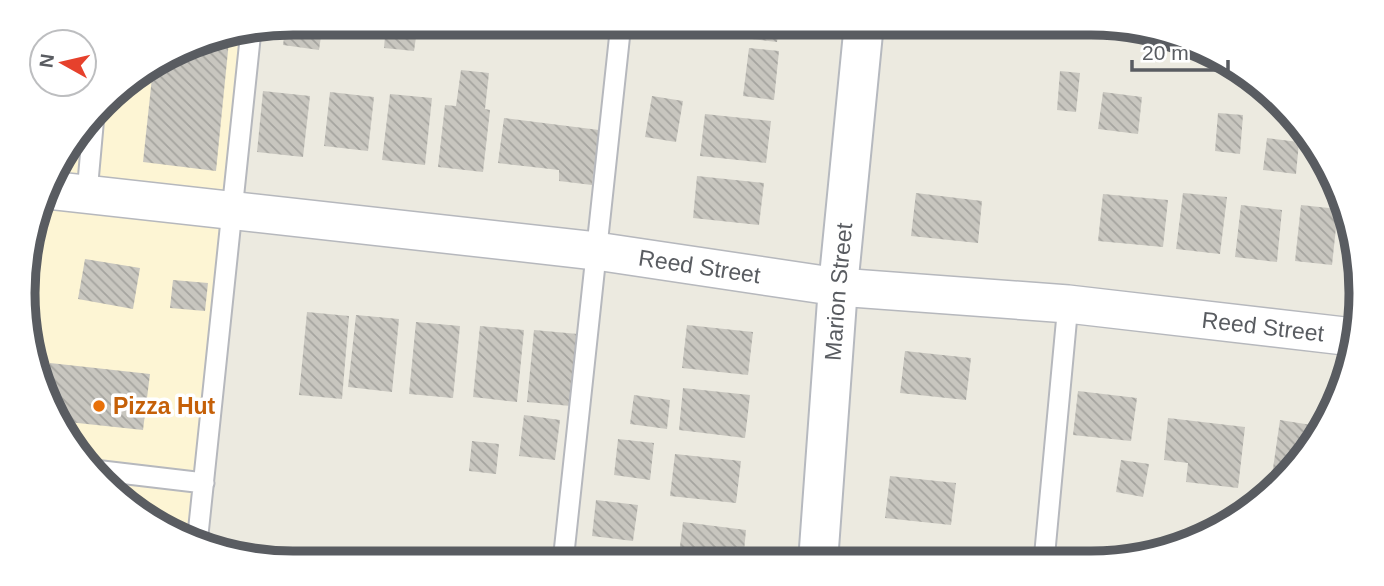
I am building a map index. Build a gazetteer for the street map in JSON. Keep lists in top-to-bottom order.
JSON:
{
  "streets": {
    "street": ["Reed Street", "Marion Street"]
  },
  "crossings": [
    ["Reed Street", "Marion Street"]
  ],
  "places": ["Pizza Hut"],
  "scale_bar": "20 m",
  "north": "left"
}
